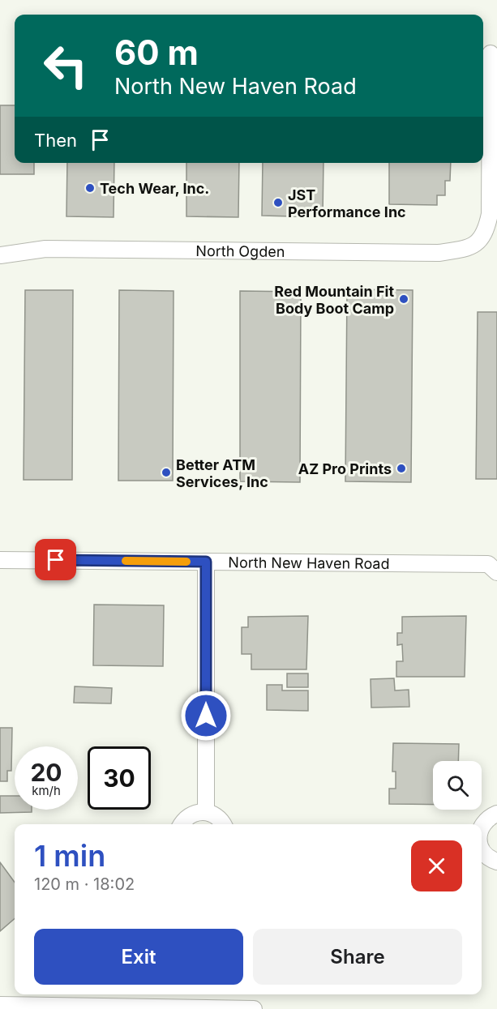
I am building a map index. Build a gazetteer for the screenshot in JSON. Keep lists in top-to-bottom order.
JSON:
{
  "streets": {
    "street": ["North Ogden", "North New Haven Road"]
  },
  "places": [
    "Tech Wear, Inc.",
    "JST Performance Inc",
    "Red Mountain Fit Body Boot Camp",
    "AZ Pro Prints",
    "Better ATM Services, Inc"
  ],
  "page": {
    "turn": ["60 m", "North New Haven Road"],
    "then": "Then",
    "speed": "20 km/h",
    "limit": "30",
    "heading": ["1 min", "120 m · 18:02"],
    "buttons": ["Exit", "Share"]
  }
}
